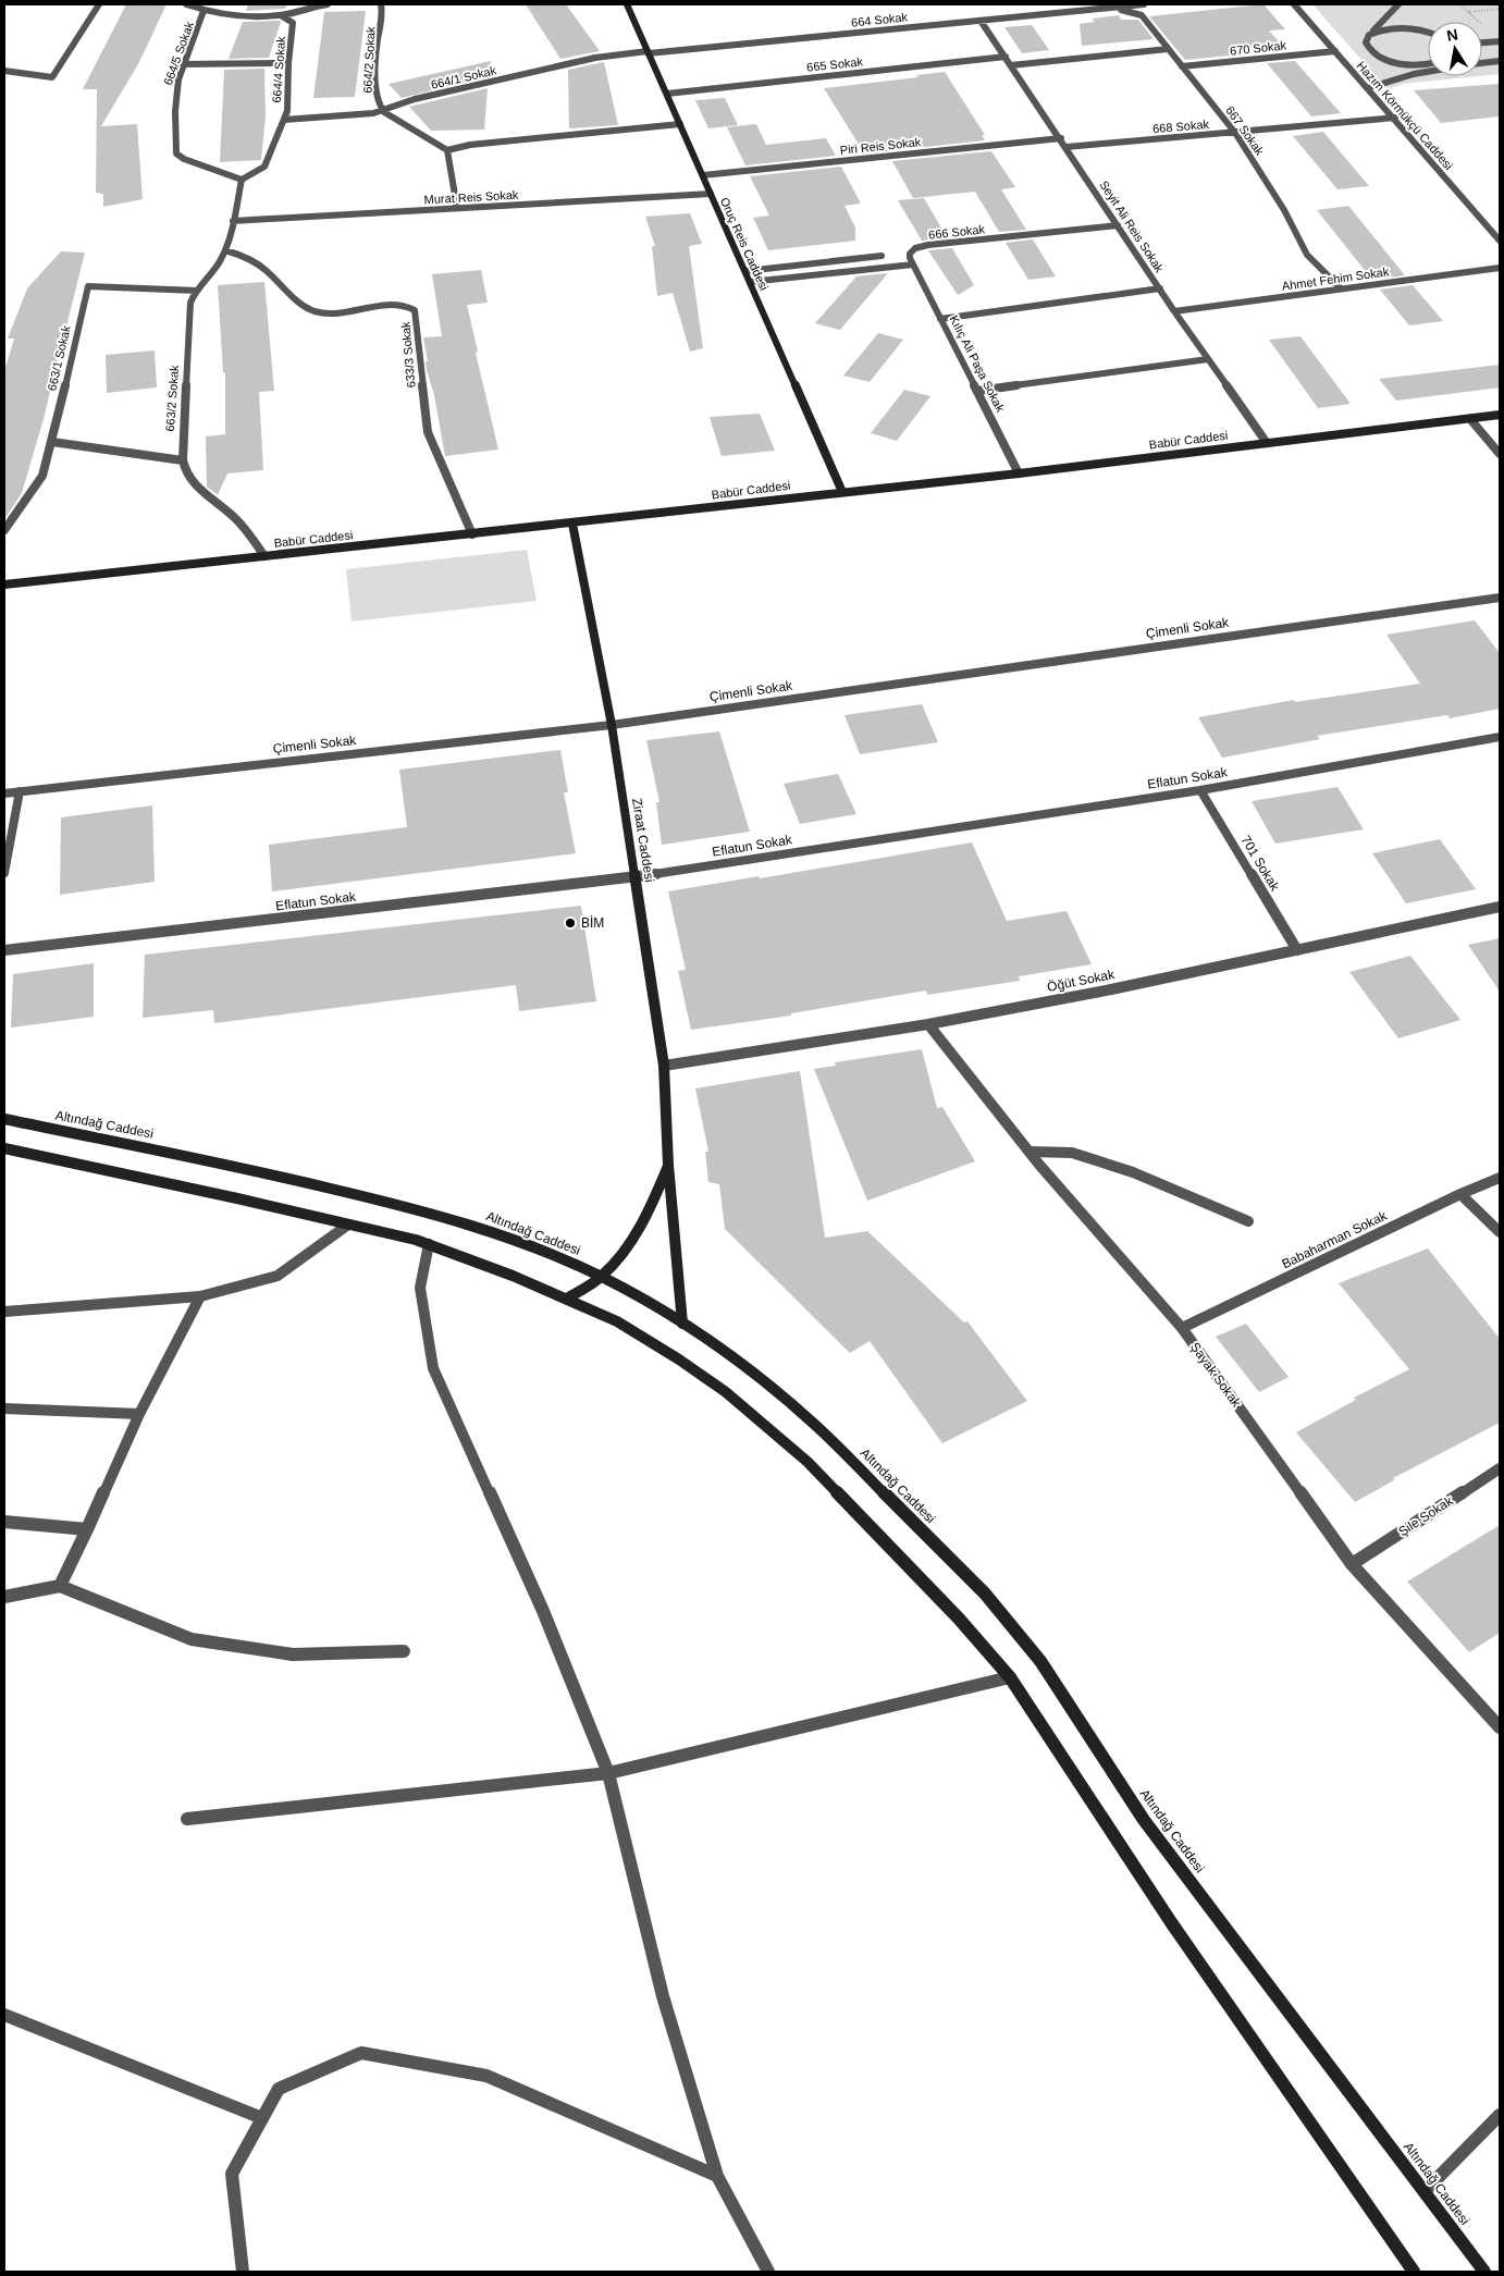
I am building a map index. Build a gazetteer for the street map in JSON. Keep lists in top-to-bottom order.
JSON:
{
  "streets": {
    "main road": [
      "Oruç Reis Caddesi",
      "Babür Caddesi",
      "Ziraat Caddesi",
      "Altındağ Caddesi"
    ],
    "street": [
      "664 Sokak",
      "670 Sokak",
      "664/5 Sokak",
      "664/2 Sokak",
      "665 Sokak",
      "664/4 Sokak",
      "664/1 Sokak",
      "Hazım Körmükçü Caddesi",
      "668 Sokak",
      "667 Sokak",
      "Piri Reis Sokak",
      "Murat Reis Sokak",
      "Seyit Ali Reis Sokak",
      "666 Sokak",
      "Ahmet Fehim Sokak",
      "633/3 Sokak",
      "663/1 Sokak",
      "Kılıç Ali Paşa Sokak",
      "663/2 Sokak",
      "Çimenli Sokak",
      "Eflatun Sokak",
      "701 Sokak",
      "Öğüt Sokak",
      "Babaharman Sokak",
      "Şayak Sokak",
      "Şile Sokak"
    ]
  },
  "crossings": [
    ["664 Sokak", "664/1 Sokak"],
    ["664 Sokak", "667 Sokak"],
    ["664 Sokak", "Seyit Ali Reis Sokak"],
    ["664 Sokak", "Oruç Reis Caddesi"],
    ["670 Sokak", "Hazım Körmükçü Caddesi"],
    ["670 Sokak", "667 Sokak"],
    ["664/5 Sokak", "664/4 Sokak"],
    ["664/5 Sokak", "664/1 Sokak"],
    ["664/2 Sokak", "664/1 Sokak"],
    ["665 Sokak", "Seyit Ali Reis Sokak"],
    ["665 Sokak", "Oruç Reis Caddesi"],
    ["664/4 Sokak", "664/1 Sokak"],
    ["664/1 Sokak", "Oruç Reis Caddesi"],
    ["Hazım Körmükçü Caddesi", "668 Sokak"],
    ["668 Sokak", "667 Sokak"],
    ["668 Sokak", "Seyit Ali Reis Sokak"],
    ["667 Sokak", "Ahmet Fehim Sokak"],
    ["Piri Reis Sokak", "Seyit Ali Reis Sokak"],
    ["Piri Reis Sokak", "Oruç Reis Caddesi"],
    ["Murat Reis Sokak", "Oruç Reis Caddesi"],
    ["Murat Reis Sokak", "663/2 Sokak"],
    ["Seyit Ali Reis Sokak", "666 Sokak"],
    ["Seyit Ali Reis Sokak", "Ahmet Fehim Sokak"],
    ["Seyit Ali Reis Sokak", "Babür Caddesi"],
    ["666 Sokak", "Kılıç Ali Paşa Sokak"],
    ["Oruç Reis Caddesi", "Babür Caddesi"],
    ["633/3 Sokak", "663/2 Sokak"],
    ["633/3 Sokak", "Babür Caddesi"],
    ["663/1 Sokak", "663/2 Sokak"],
    ["Kılıç Ali Paşa Sokak", "Babür Caddesi"],
    ["663/2 Sokak", "Babür Caddesi"],
    ["Babür Caddesi", "Ziraat Caddesi"],
    ["Çimenli Sokak", "Ziraat Caddesi"],
    ["Eflatun Sokak", "Ziraat Caddesi"],
    ["Eflatun Sokak", "701 Sokak"],
    ["Ziraat Caddesi", "Öğüt Sokak"],
    ["Ziraat Caddesi", "Altındağ Caddesi"],
    ["701 Sokak", "Öğüt Sokak"],
    ["Öğüt Sokak", "Şayak Sokak"],
    ["Babaharman Sokak", "Şayak Sokak"],
    ["Şayak Sokak", "Şile Sokak"]
  ],
  "places": ["BİM"],
  "north": "top"
}
